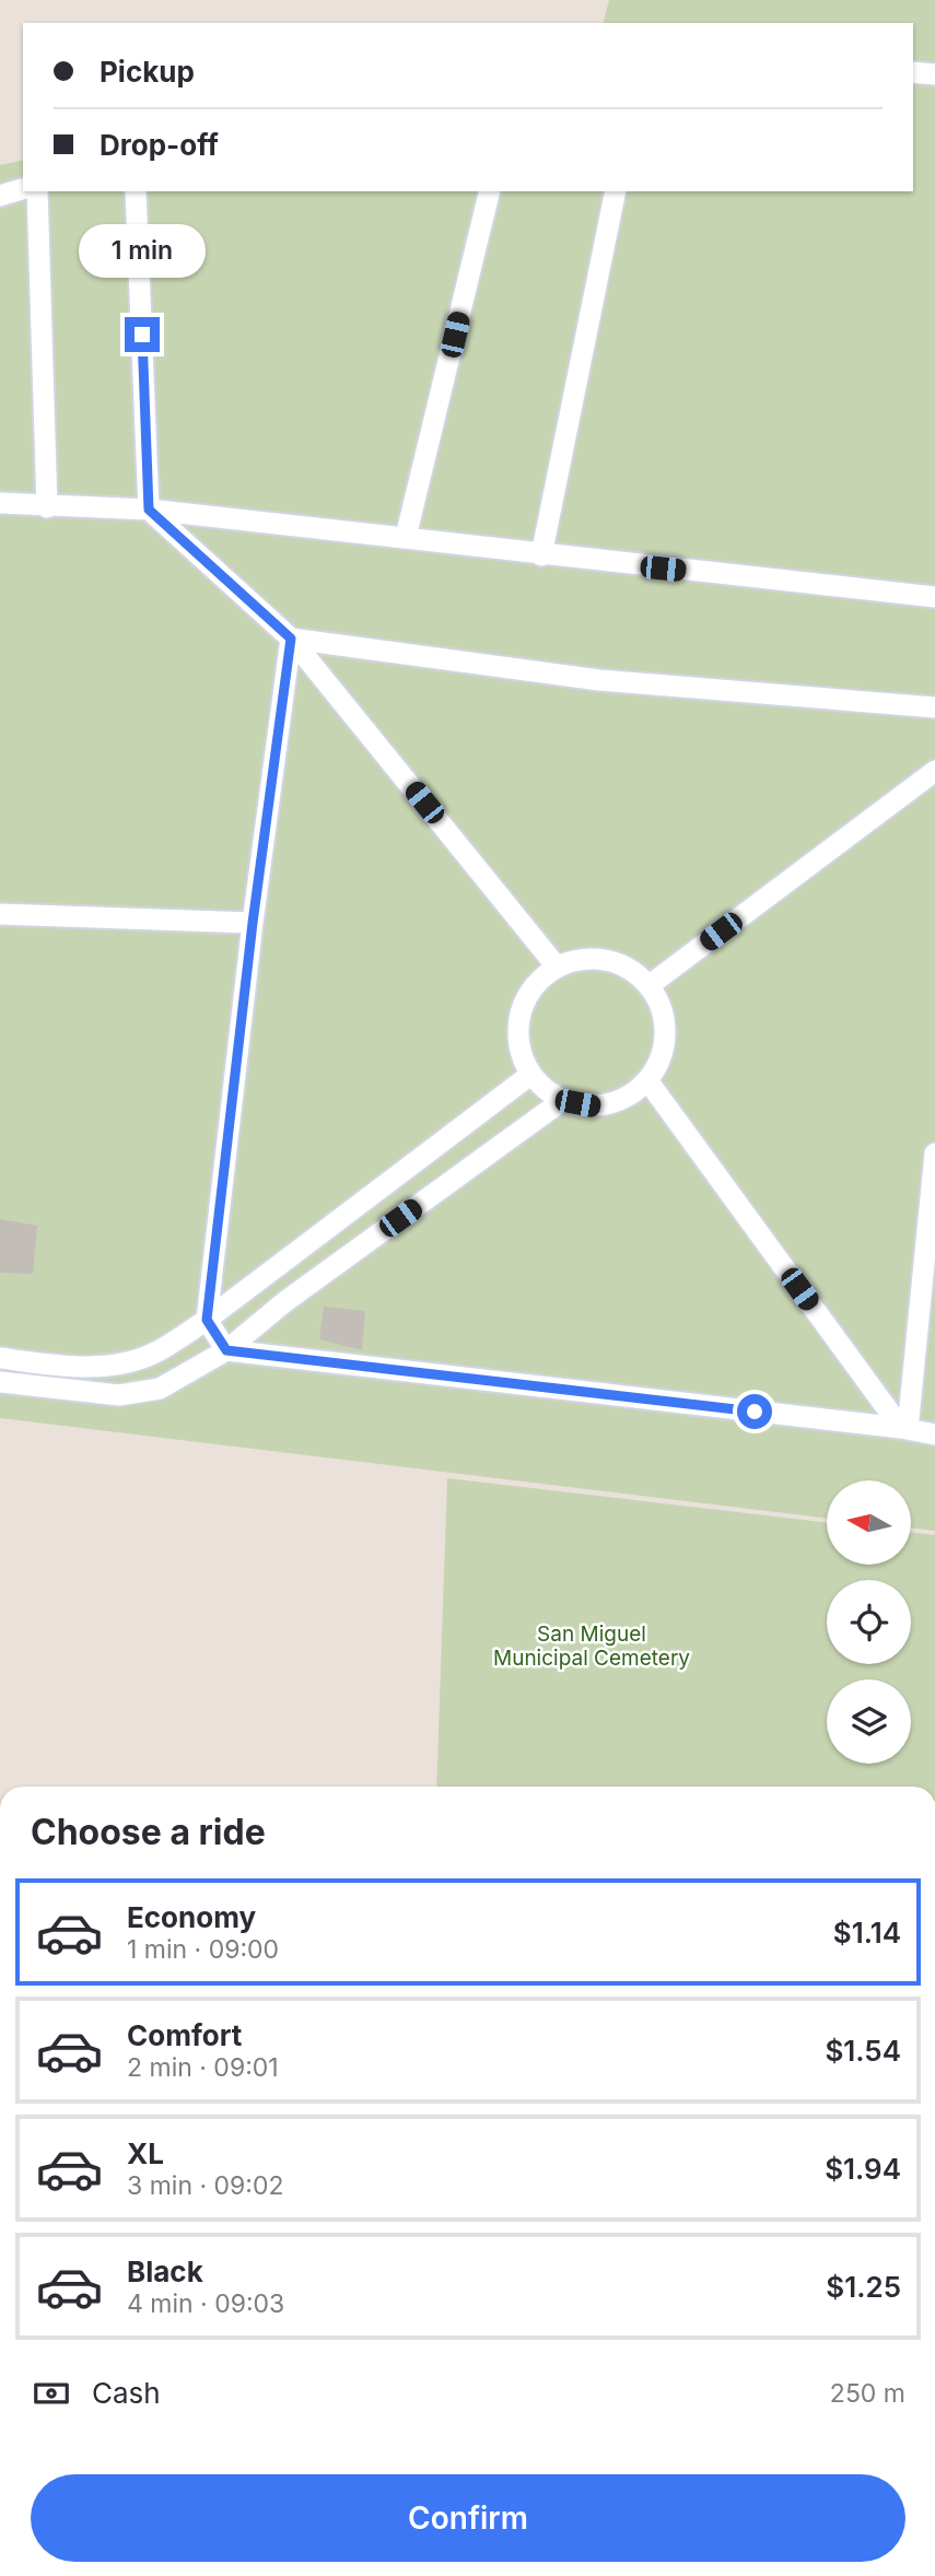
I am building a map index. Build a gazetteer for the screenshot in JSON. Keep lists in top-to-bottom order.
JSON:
{
  "parks": ["San Miguel Municipal Cemetery"],
  "north": "left",
  "page": {
    "banner": ["Pickup", "Drop-off"],
    "bubble": "1 min",
    "heading": "Choose a ride",
    "list": [
      {
        "name": "Economy",
        "note": "1 min · 09:00",
        "value": "$1.14"
      },
      {
        "name": "Comfort",
        "note": "2 min · 09:01",
        "value": "$1.54"
      },
      {
        "name": "XL",
        "note": "3 min · 09:02",
        "value": "$1.94"
      },
      {
        "name": "Black",
        "note": "4 min · 09:03",
        "value": "$1.25"
      }
    ],
    "pay": ["Cash", "250 m"],
    "buttons": "Confirm"
  }
}
